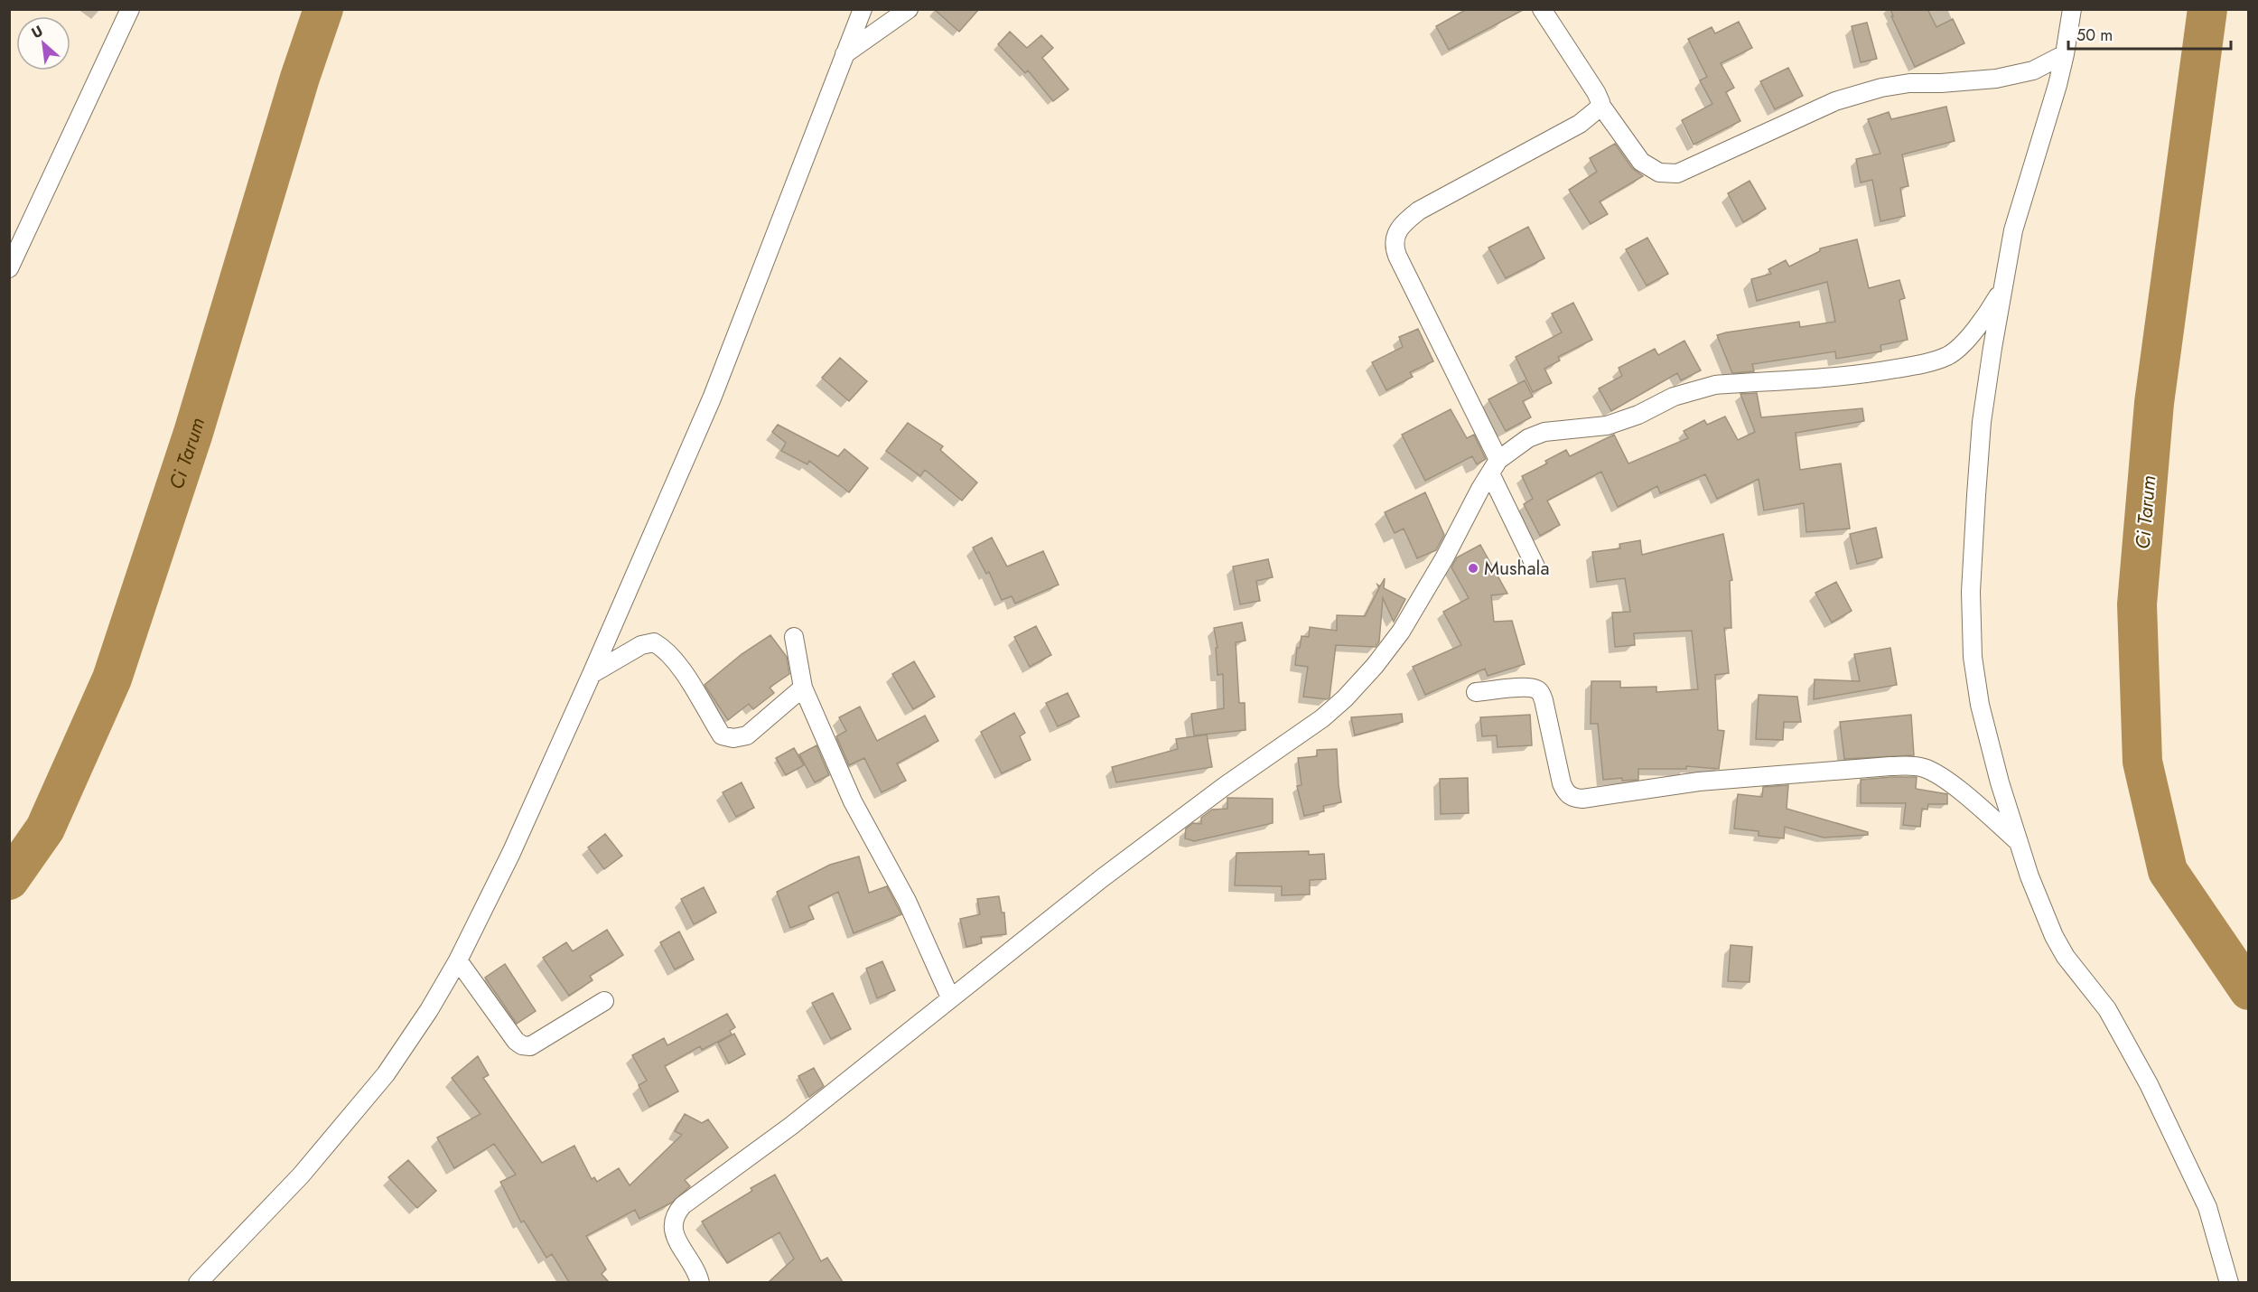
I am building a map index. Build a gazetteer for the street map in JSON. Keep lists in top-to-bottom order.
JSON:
{
  "water": ["Ci Tarum"],
  "places": ["Mushala"],
  "scale_bar": "50 m",
  "north": "top left"
}
